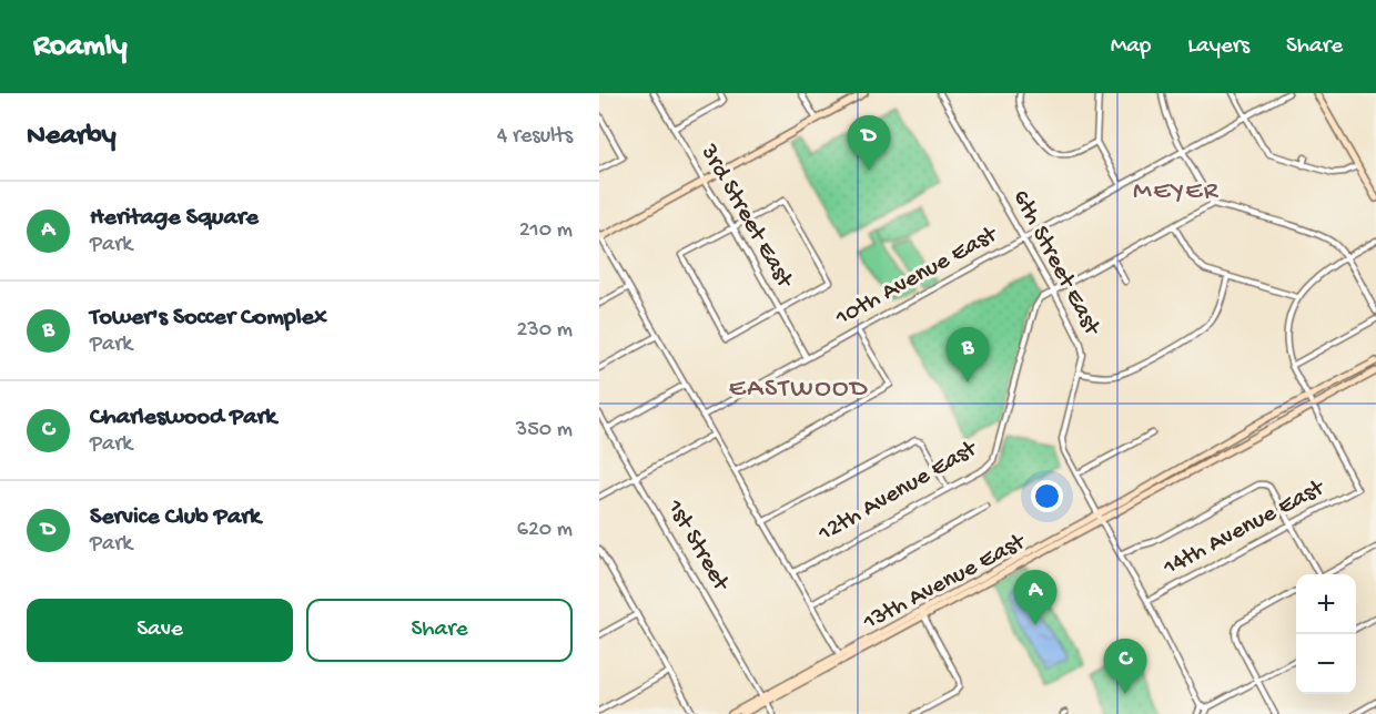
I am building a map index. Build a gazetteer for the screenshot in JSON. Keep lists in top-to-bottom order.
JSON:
{
  "streets": {
    "main road": ["13th Avenue East"],
    "street": [
      "3rd Street East",
      "6th Street East",
      "10th Avenue East",
      "12th Avenue East",
      "14th Avenue East",
      "1st Street"
    ]
  },
  "crossings": [
    ["3rd Street East", "10th Avenue East"],
    ["6th Street East", "10th Avenue East"],
    ["6th Street East", "12th Avenue East"],
    ["6th Street East", "14th Avenue East"],
    ["6th Street East", "13th Avenue East"],
    ["14th Avenue East", "13th Avenue East"],
    ["1st Street", "13th Avenue East"]
  ],
  "districts": ["MEYER", "EASTWOOD"],
  "page": {
    "header": "Roamly",
    "nav": ["Map", "Layers", "Share"],
    "heading": ["Nearby", "4 results"],
    "pins": [
      "D",
      "B",
      "A",
      "C"
    ],
    "list": [
      {
        "mark": "A",
        "name": "Heritage Square",
        "note": "Park",
        "value": "210 m"
      },
      {
        "mark": "B",
        "name": "Tower's Soccer Complex",
        "note": "Park",
        "value": "230 m"
      },
      {
        "mark": "C",
        "name": "Charleswood Park",
        "note": "Park",
        "value": "350 m"
      },
      {
        "mark": "D",
        "name": "Service Club Park",
        "note": "Park",
        "value": "620 m"
      }
    ],
    "map_buttons": ["+", "−"],
    "buttons": ["Save", "Share"]
  }
}
